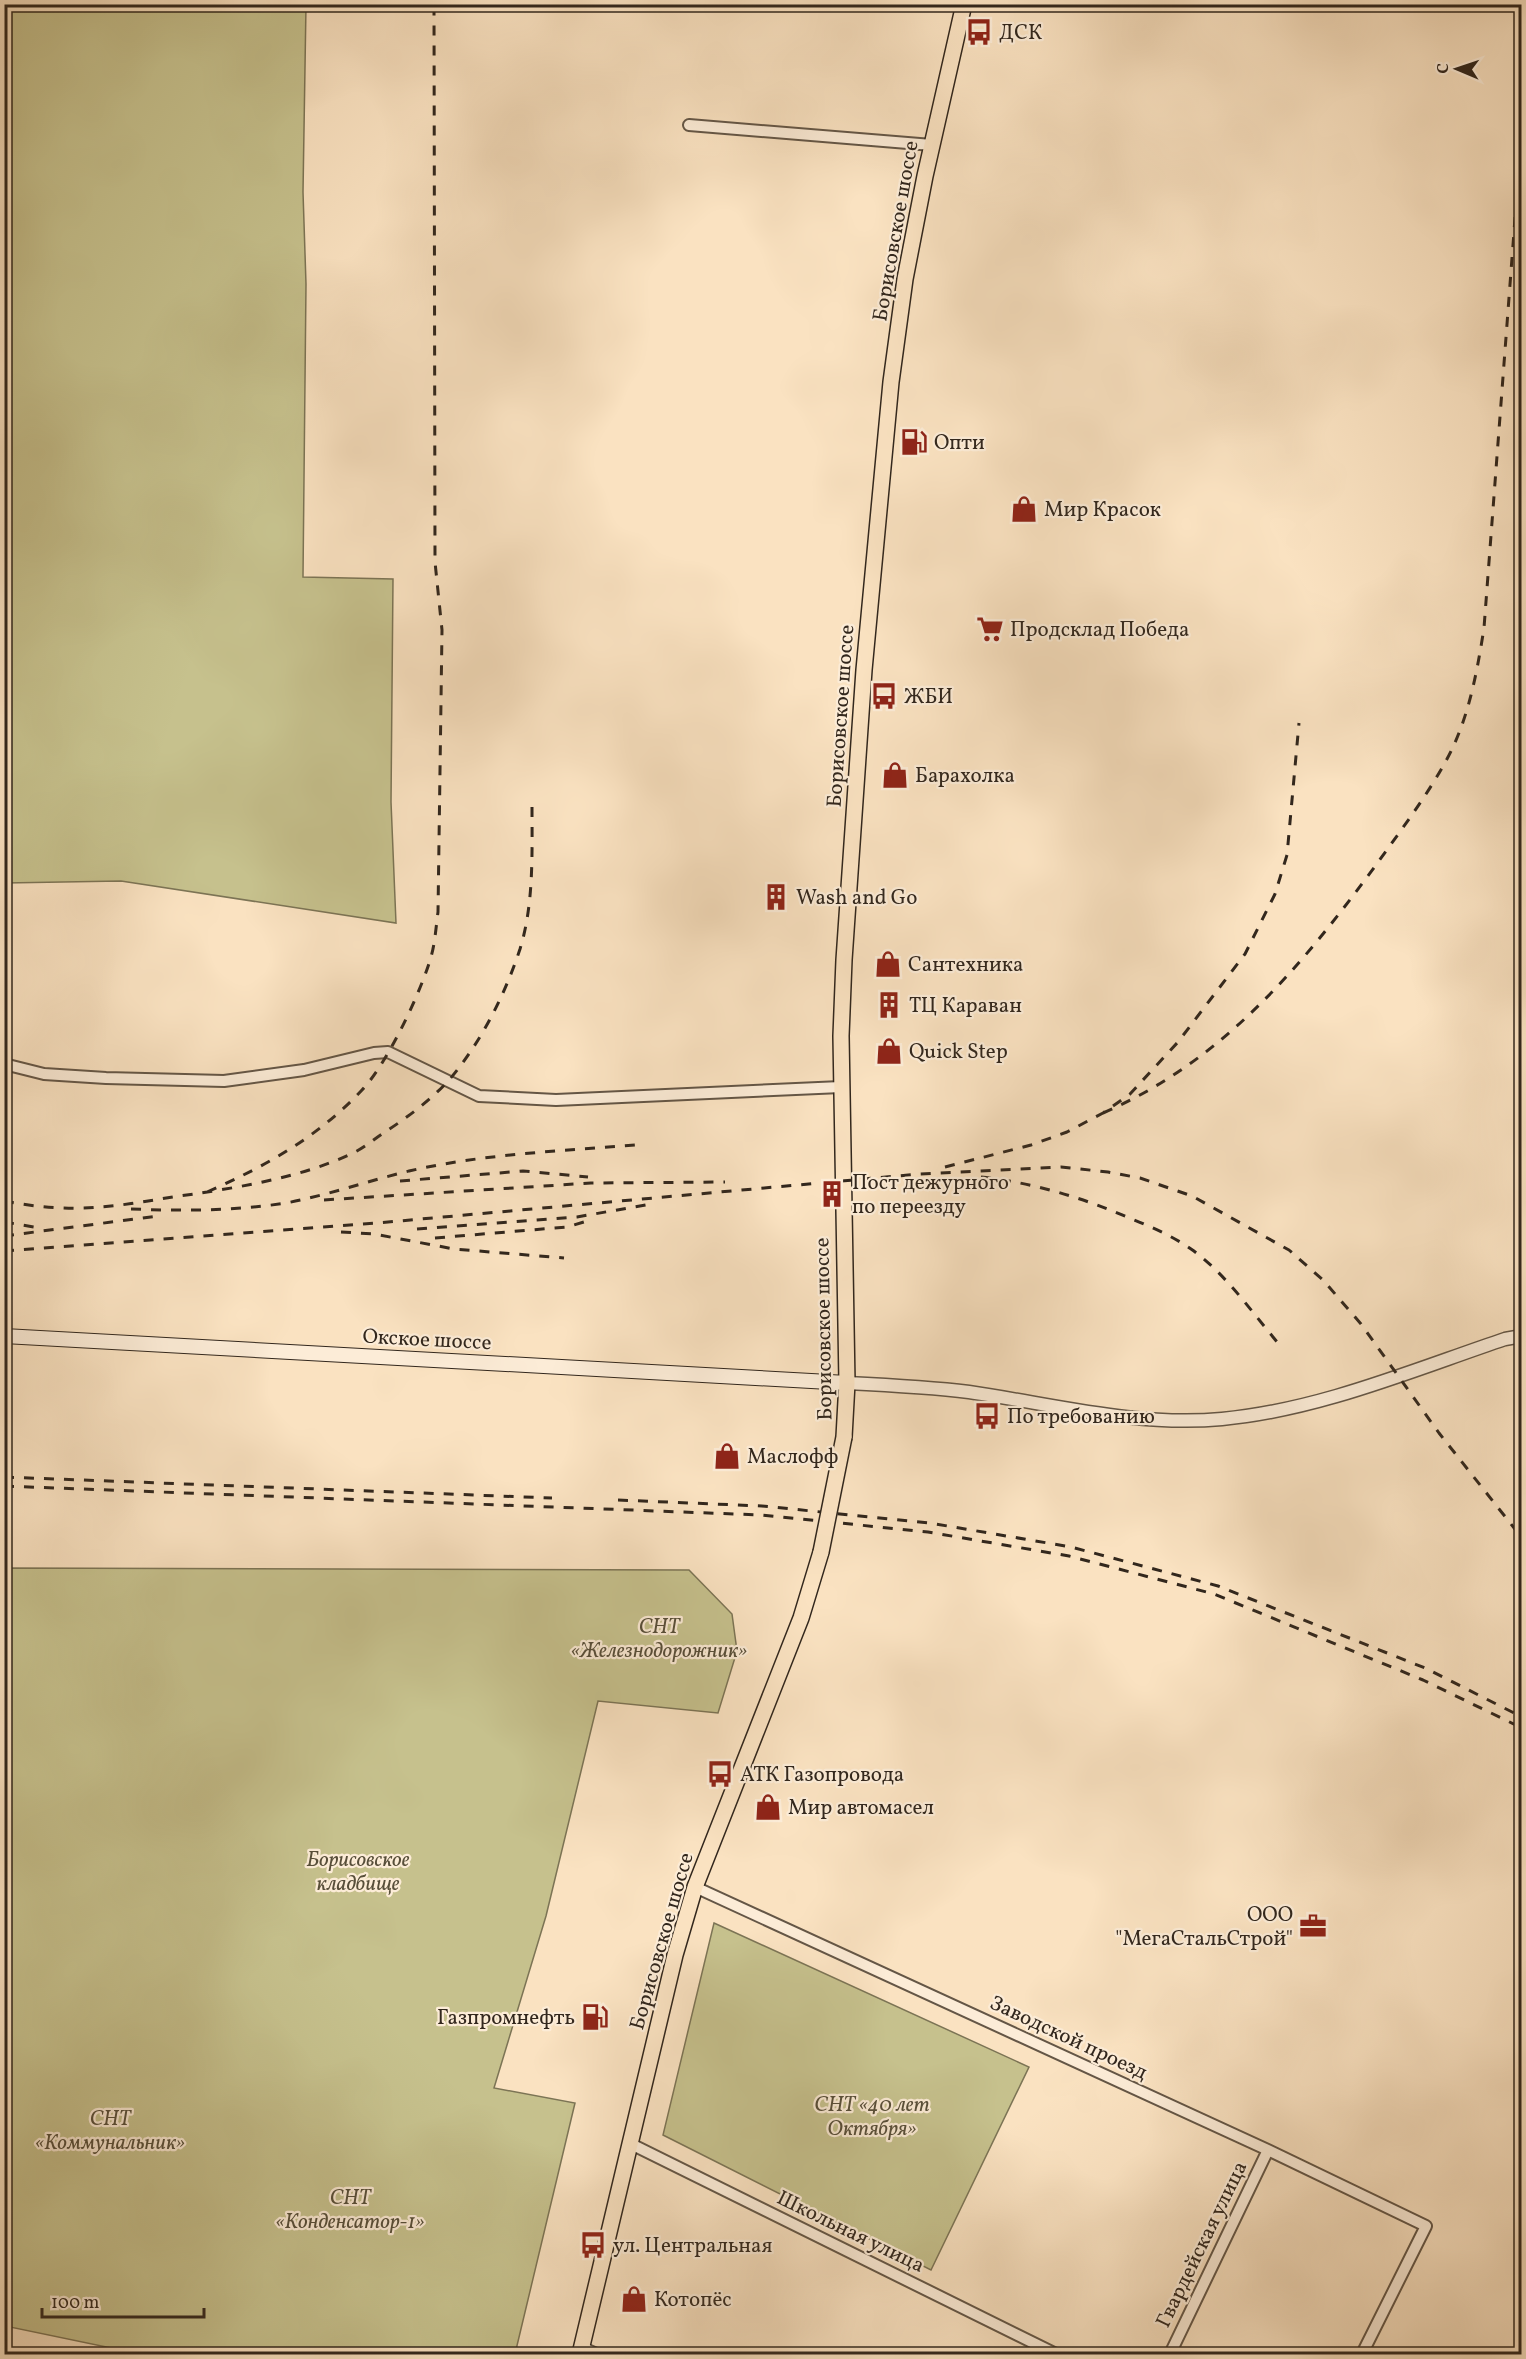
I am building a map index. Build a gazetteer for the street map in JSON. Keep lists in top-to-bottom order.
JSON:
{
  "streets": {
    "main road": ["Борисовское шоссе", "Окское шоссе"],
    "street": ["Заводской проезд", "Школьная улица", "Гвардейская улица"]
  },
  "crossings": [
    ["Борисовское шоссе", "Окское шоссе"],
    ["Борисовское шоссе", "Заводской проезд"],
    ["Борисовское шоссе", "Школьная улица"],
    ["Заводской проезд", "Гвардейская улица"]
  ],
  "parks": [
    "СНТ «Железнодорожник»",
    "Борисовское кладбище",
    "СНТ «40 лет Октября»",
    "СНТ «Коммунальник»",
    "СНТ «Конденсатор-1»"
  ],
  "places": {
    "bus stop": [
      "ДСК",
      "ЖБИ",
      "По требованию",
      "АТК Газопровода",
      "ул. Центральная"
    ],
    "fuel station": ["Опти", "Газпромнефть"],
    "shop": [
      "Мир Красок",
      "Барахолка",
      "Сантехника",
      "Quick Step",
      "Маслофф",
      "Мир автомасел",
      "Котопёс"
    ],
    "supermarket": ["Продсклад Победа"],
    "building": ["Wash and Go", "ТЦ Караван", "Пост дежурного по переезду"],
    "office": ["ООО \"МегаСтальСтрой\""]
  },
  "scale_bar": "100 m",
  "north": "left"
}
